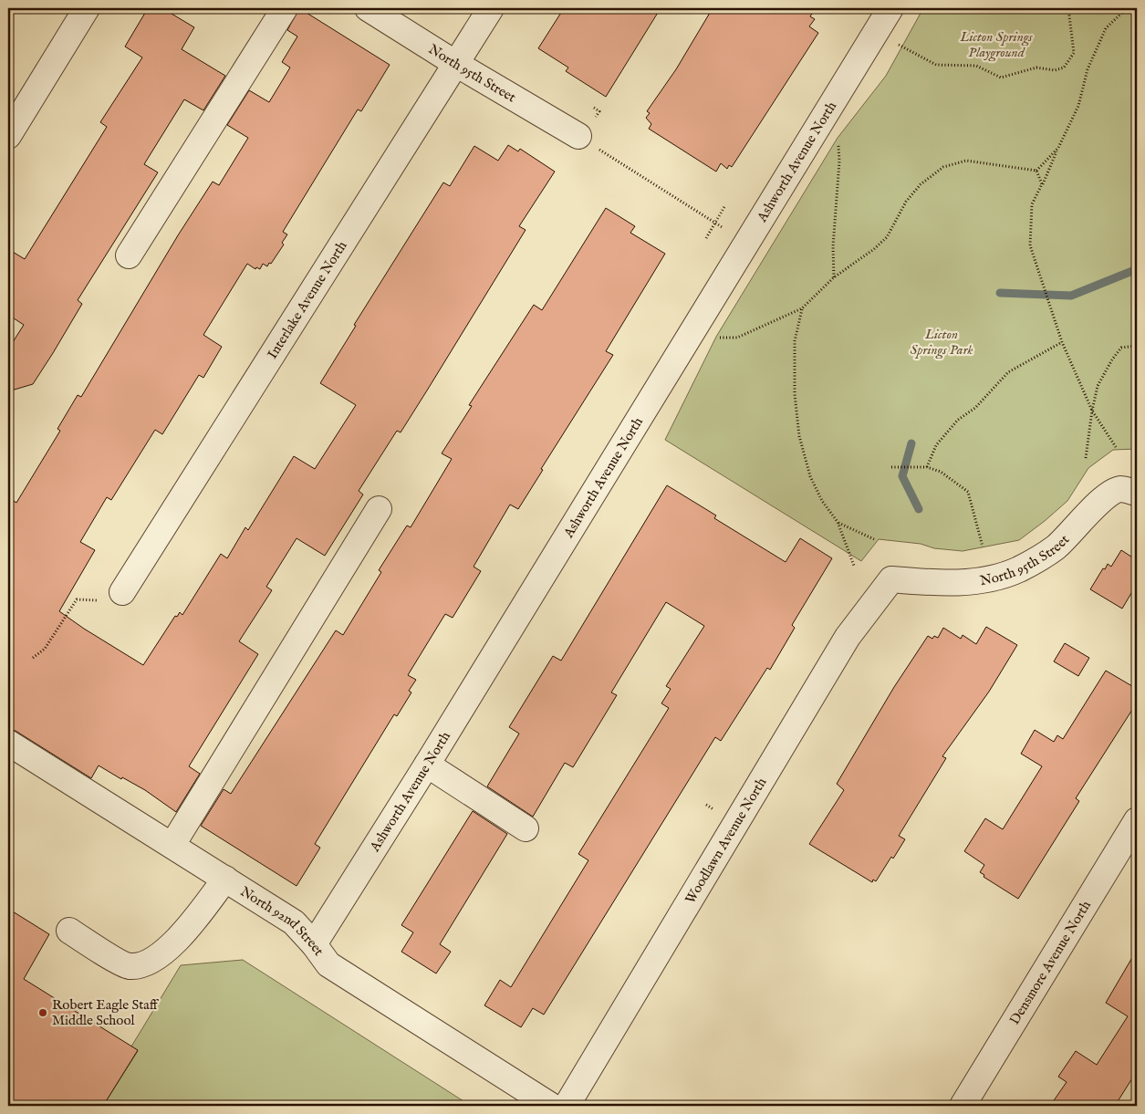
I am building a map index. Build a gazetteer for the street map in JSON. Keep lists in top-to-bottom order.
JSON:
{
  "streets": {
    "street": [
      "North 95th Street",
      "Ashworth Avenue North",
      "Interlake Avenue North",
      "Woodlawn Avenue North",
      "North 92nd Street",
      "Densmore Avenue North"
    ]
  },
  "crossings": [
    ["North 95th Street", "Interlake Avenue North"],
    ["North 95th Street", "Woodlawn Avenue North"],
    ["Ashworth Avenue North", "North 92nd Street"]
  ],
  "parks": ["Licton Springs Playground", "Licton Springs Park"],
  "places": ["Robert Eagle Staff Middle School"]
}
